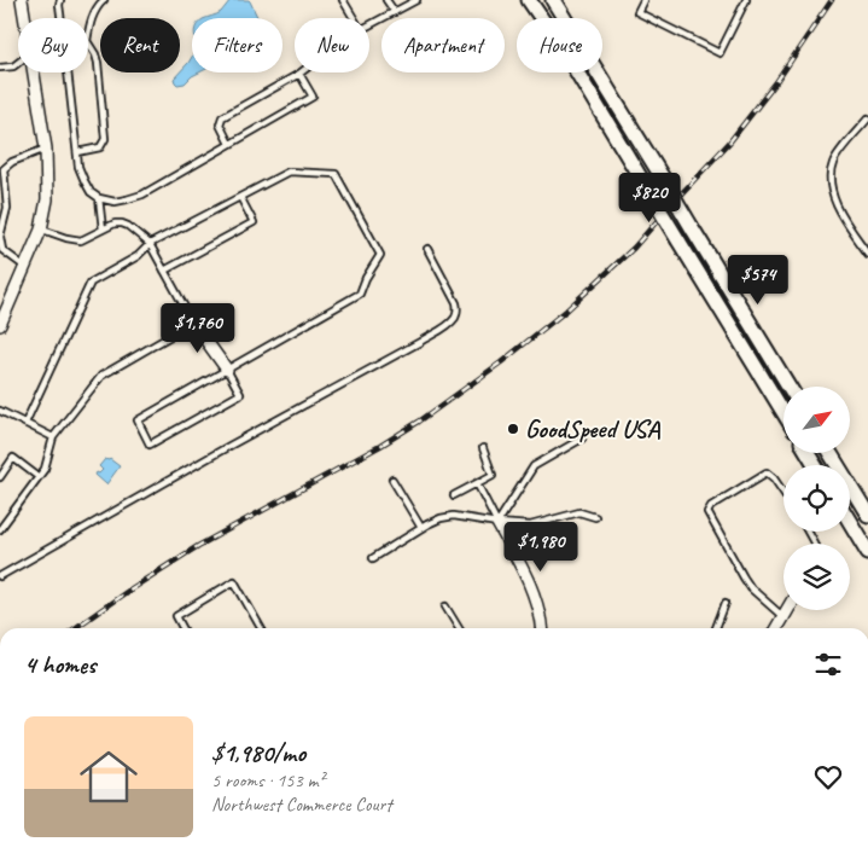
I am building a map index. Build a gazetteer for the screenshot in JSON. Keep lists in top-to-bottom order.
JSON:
{
  "places": ["GoodSpeed USA"],
  "north": "top right",
  "page": {
    "chip": [
      "Buy",
      "Rent",
      "Filters",
      "New",
      "Apartment",
      "House"
    ],
    "price": [
      "$820",
      "$574",
      "$1,760",
      "$1,980"
    ],
    "heading": "4 homes",
    "list": [
      {
        "name": "$1,980/mo",
        "note": "5 rooms · 153 m² · Northwest Commerce Court"
      }
    ]
  }
}
